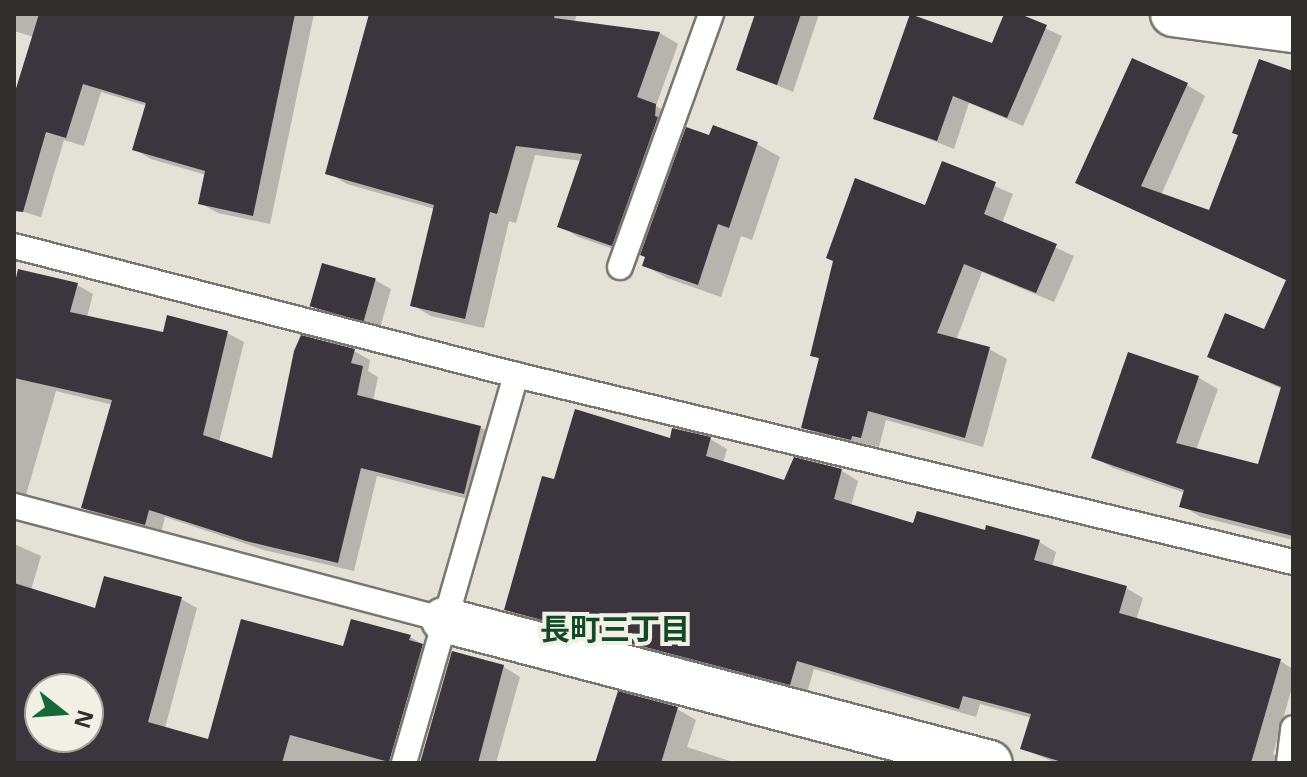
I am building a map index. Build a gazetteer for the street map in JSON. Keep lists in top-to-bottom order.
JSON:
{
  "districts": ["長町三丁目"],
  "north": "right"
}
